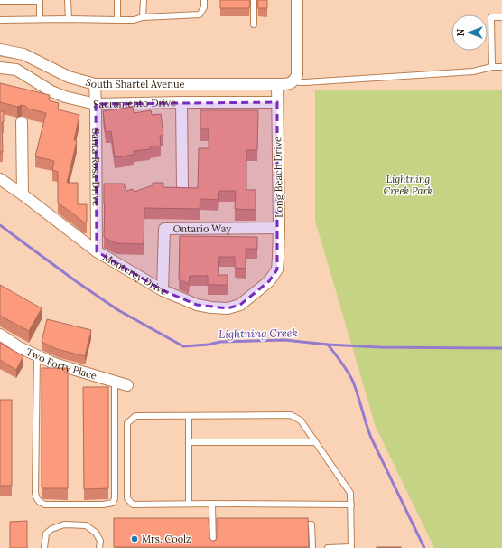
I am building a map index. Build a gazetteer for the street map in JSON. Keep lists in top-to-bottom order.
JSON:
{
  "streets": {
    "street": [
      "South Shartel Avenue",
      "Sacramento Drive",
      "Santa Rosa Drive",
      "Long Beach Drive",
      "Ontario Way",
      "Monterey Drive",
      "Two Forty Place"
    ]
  },
  "crossings": [
    ["South Shartel Avenue", "Santa Rosa Drive"],
    ["South Shartel Avenue", "Long Beach Drive"],
    ["Sacramento Drive", "Santa Rosa Drive"],
    ["Sacramento Drive", "Long Beach Drive"],
    ["Santa Rosa Drive", "Monterey Drive"],
    ["Long Beach Drive", "Ontario Way"],
    ["Long Beach Drive", "Monterey Drive"],
    ["Ontario Way", "Monterey Drive"]
  ],
  "water": ["Lightning Creek"],
  "parks": ["Lightning Creek Park"],
  "places": ["Mrs. Coolz"],
  "north": "left"
}
